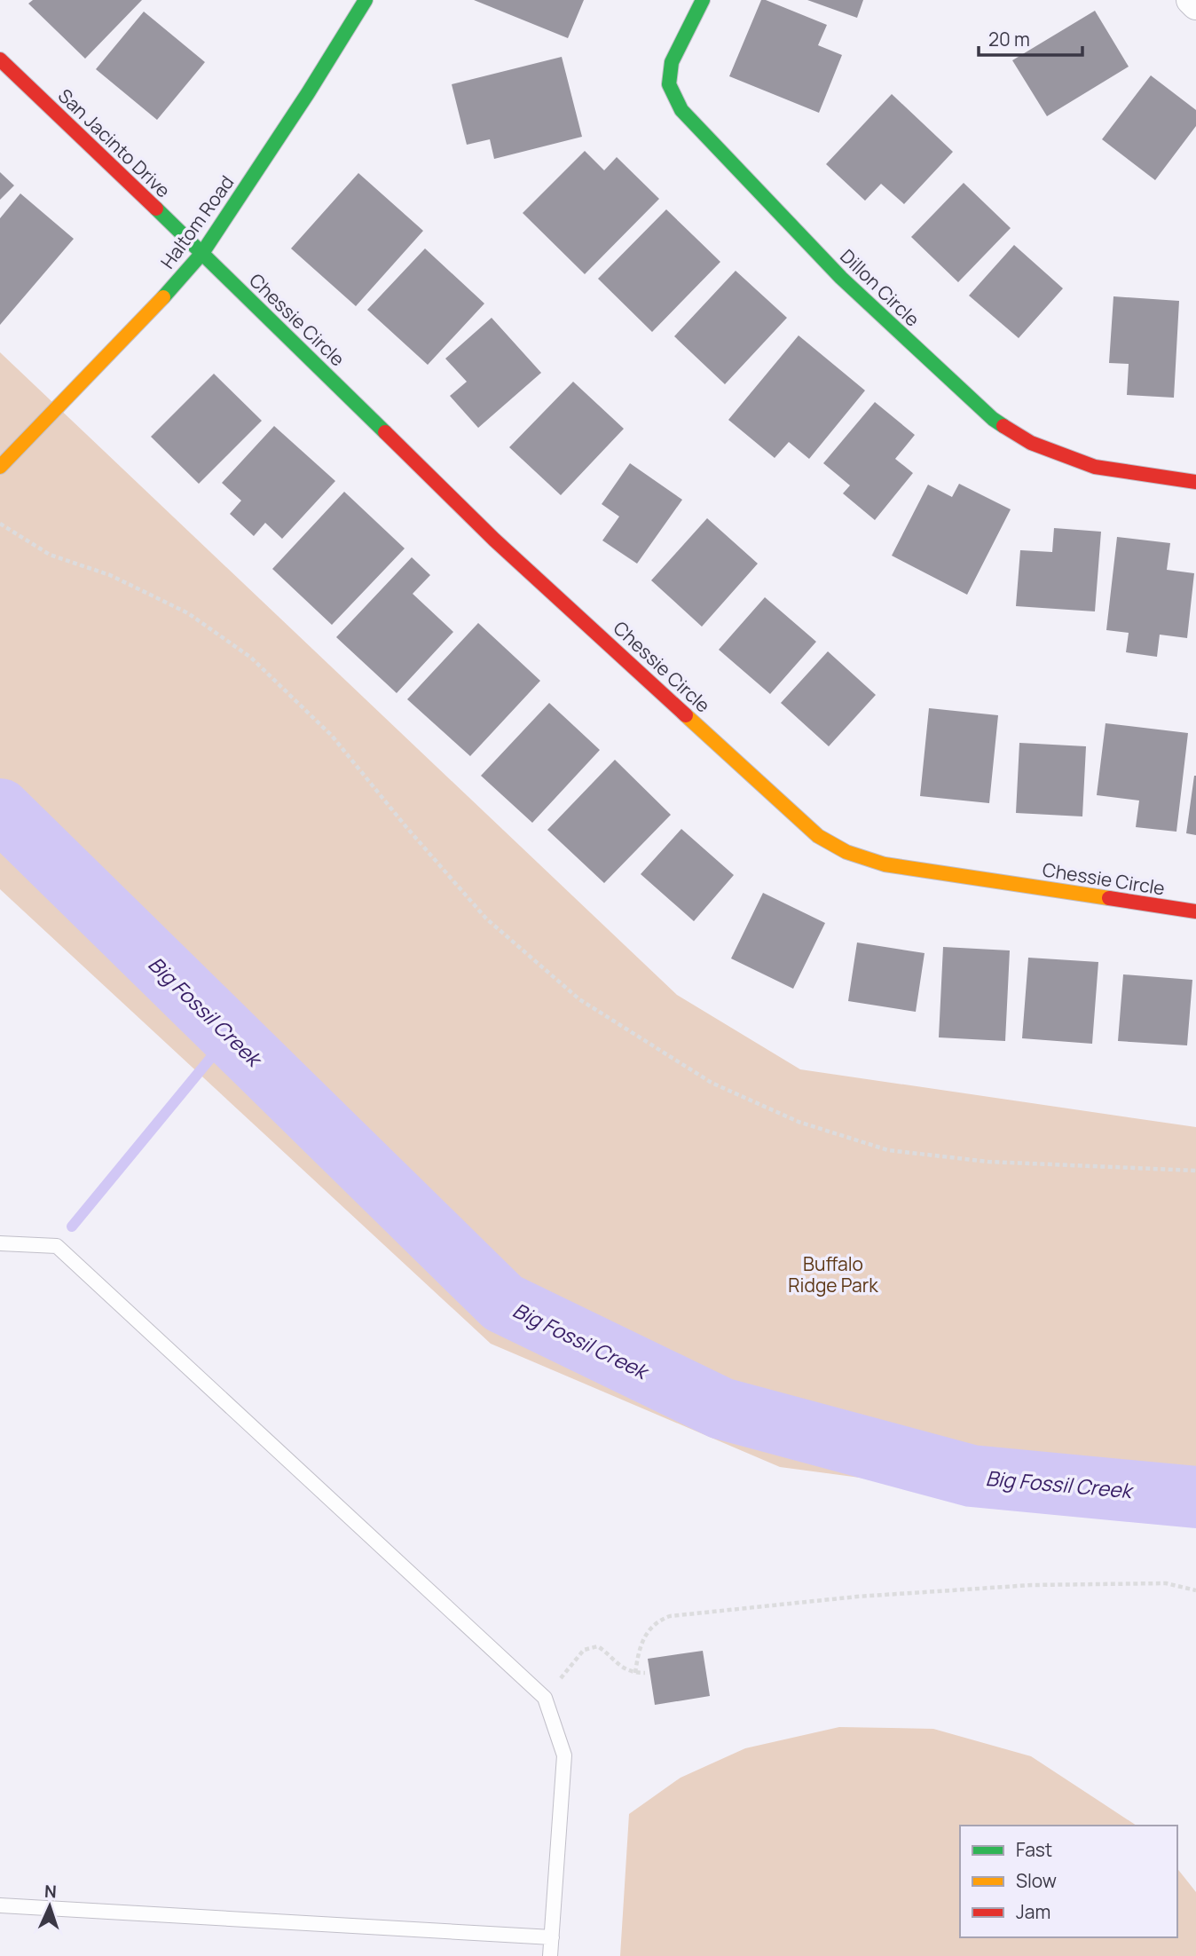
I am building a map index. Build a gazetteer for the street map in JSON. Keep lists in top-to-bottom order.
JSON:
{
  "streets": {
    "street": [
      "San Jacinto Drive",
      "Haltom Road",
      "Dillon Circle",
      "Chessie Circle"
    ]
  },
  "crossings": [
    ["San Jacinto Drive", "Haltom Road"],
    ["San Jacinto Drive", "Chessie Circle"],
    ["Haltom Road", "Chessie Circle"]
  ],
  "water": ["Big Fossil Creek"],
  "parks": ["Buffalo Ridge Park"],
  "legend": ["Fast", "Slow", "Jam"],
  "scale_bar": "20 m",
  "north": "top"
}
